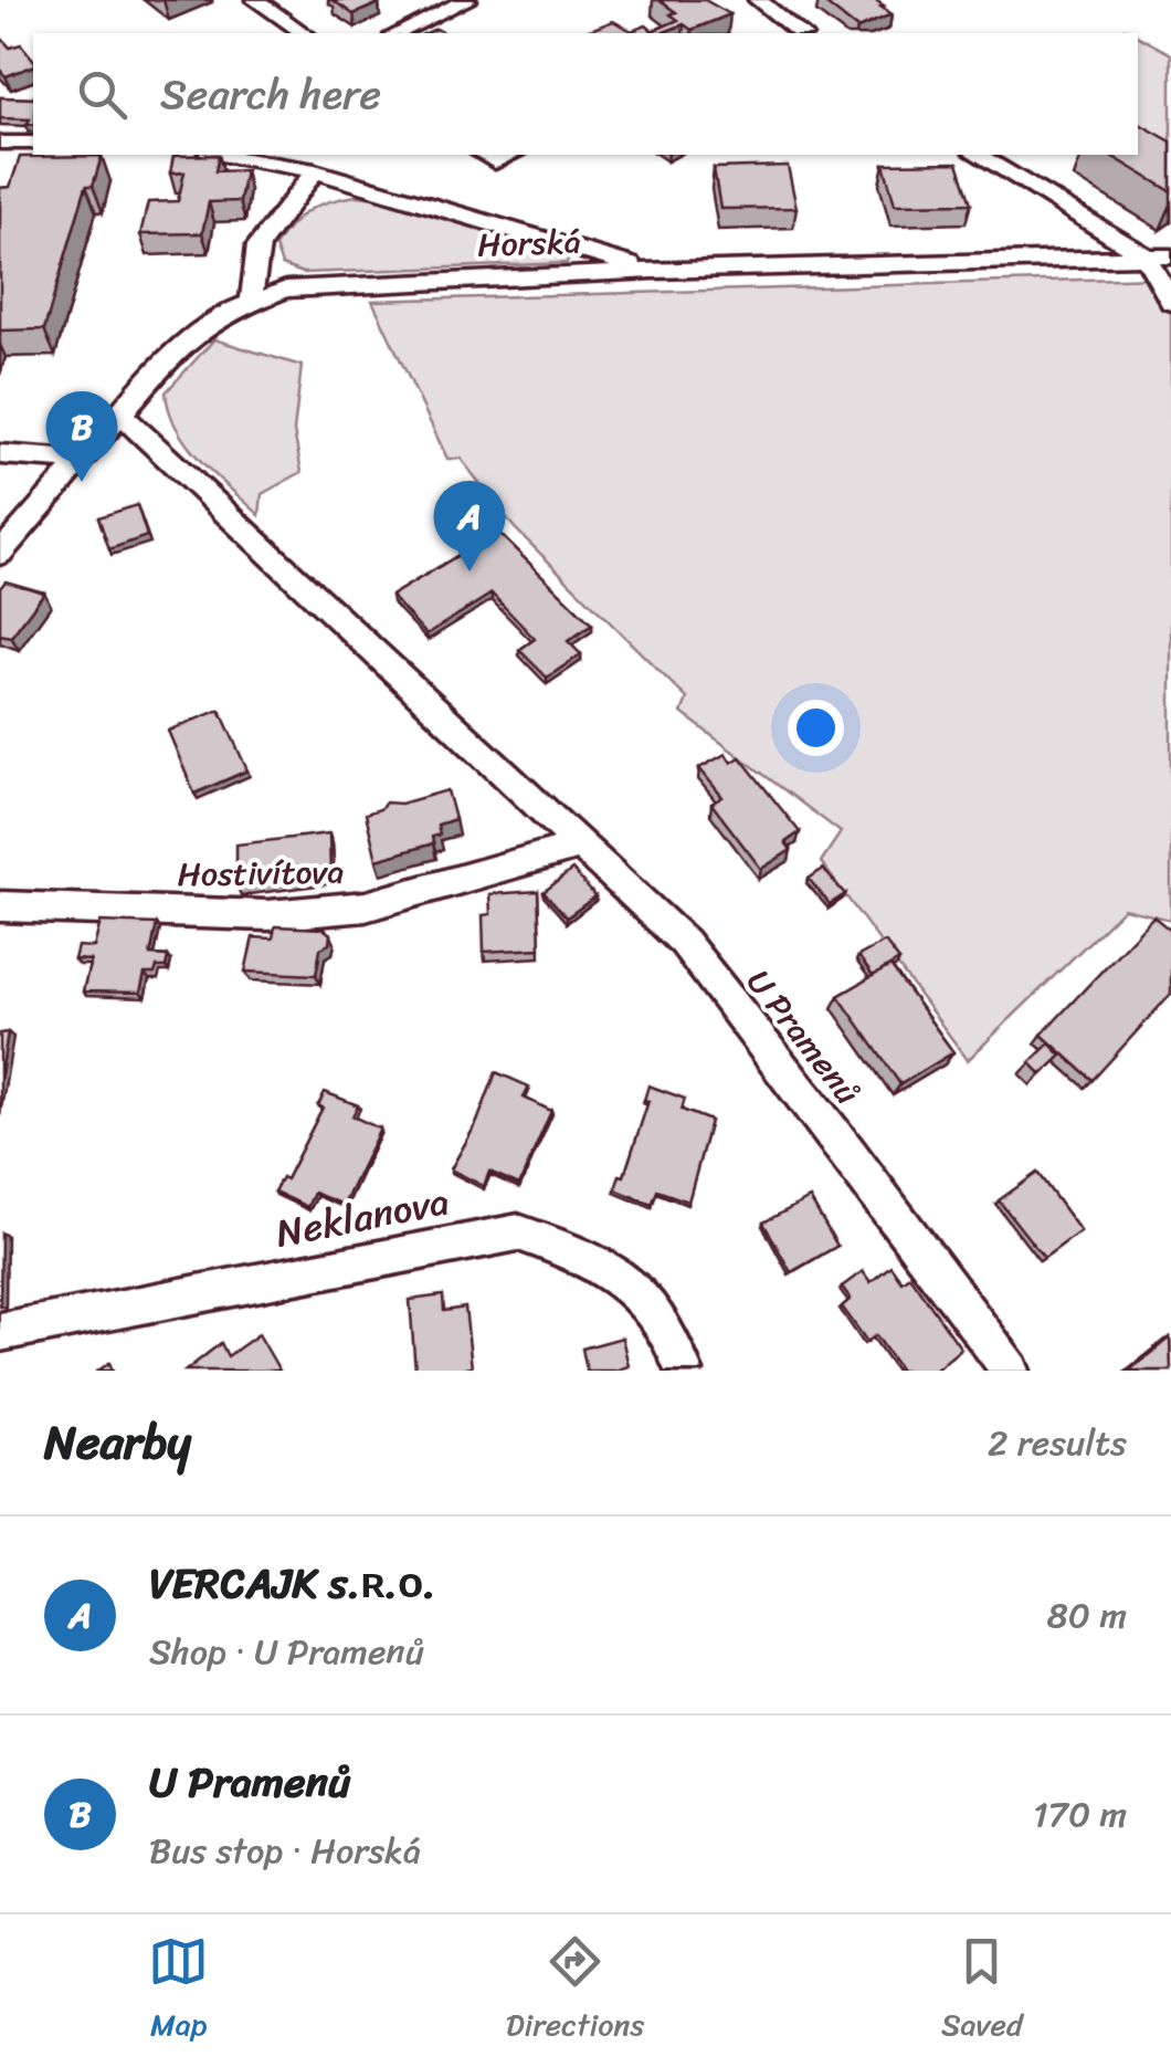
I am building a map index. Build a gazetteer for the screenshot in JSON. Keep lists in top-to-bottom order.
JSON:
{
  "streets": {
    "street": [
      "Horská",
      "Hostivítova",
      "U Pramenů",
      "Neklanova"
    ]
  },
  "crossings": [
    ["Horská", "U Pramenů"],
    ["Hostivítova", "U Pramenů"]
  ],
  "page": {
    "search": "Search here",
    "pins": ["B", "A"],
    "heading": ["Nearby", "2 results"],
    "list": [
      {
        "mark": "A",
        "name": "VERCAJK s.ʀ.ᴏ.",
        "note": "Shop · U Pramenů",
        "value": "80 m"
      },
      {
        "mark": "B",
        "name": "U Pramenů",
        "note": "Bus stop · Horská",
        "value": "170 m"
      }
    ],
    "nav": ["Map", "Directions", "Saved"]
  }
}
